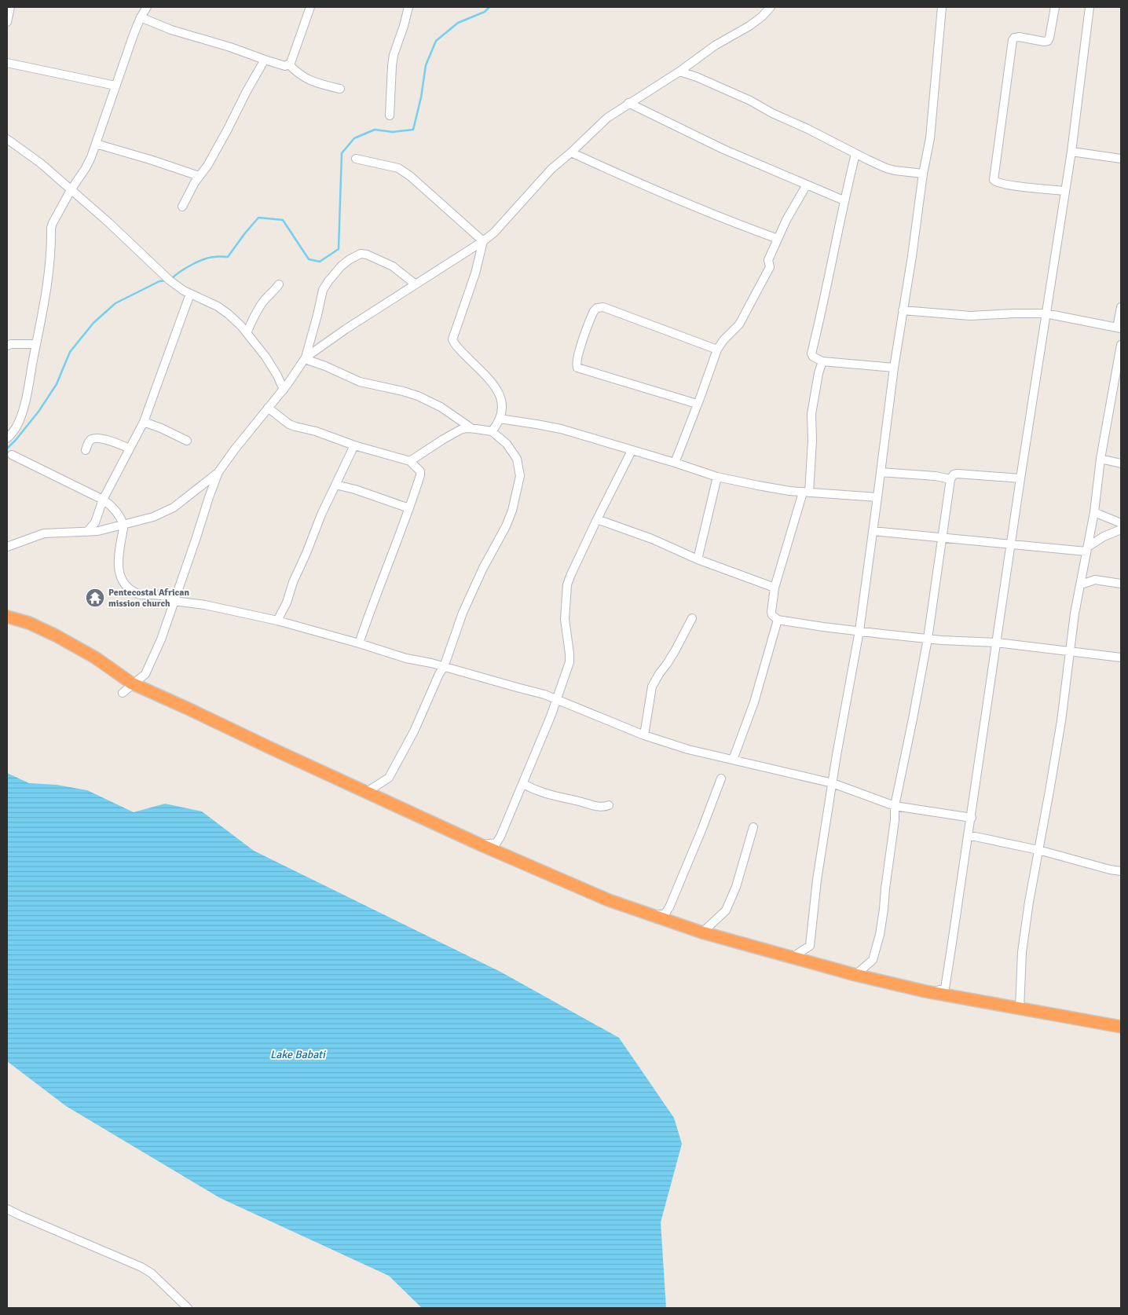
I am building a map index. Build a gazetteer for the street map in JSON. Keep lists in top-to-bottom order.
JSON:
{
  "water": ["Lake Babati"],
  "places": {
    "temple": ["Pentecostal African mission church"]
  }
}
